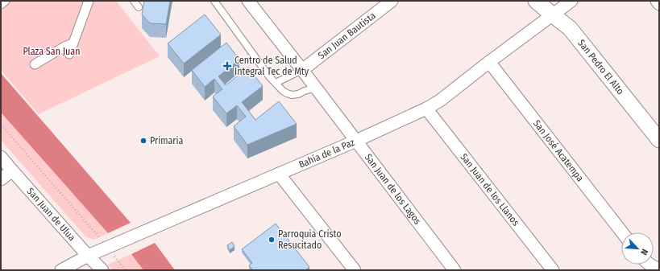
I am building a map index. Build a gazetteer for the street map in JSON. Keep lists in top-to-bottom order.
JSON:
{
  "streets": {
    "street": [
      "San Juan Bautista",
      "San Pedro El Alto",
      "San José Acatempa",
      "Bahía de la Paz",
      "San Juan de los Lagos",
      "San Juan de los Llanos",
      "San Juan de Ulua"
    ]
  },
  "crossings": [
    ["San Juan Bautista", "San Juan de los Lagos"],
    ["San Pedro El Alto", "Bahía de la Paz"],
    ["San José Acatempa", "Bahía de la Paz"],
    ["Bahía de la Paz", "San Juan de los Lagos"],
    ["Bahía de la Paz", "San Juan de los Llanos"],
    ["Bahía de la Paz", "San Juan de Ulua"]
  ],
  "parks": ["Plaza San Juan"],
  "places": {
    "health": ["Centro de Salud Integral Tec de Mty"],
    "other": ["Primaria", "Parroquia Cristo Resucitado"]
  },
  "north": "bottom right"
}
